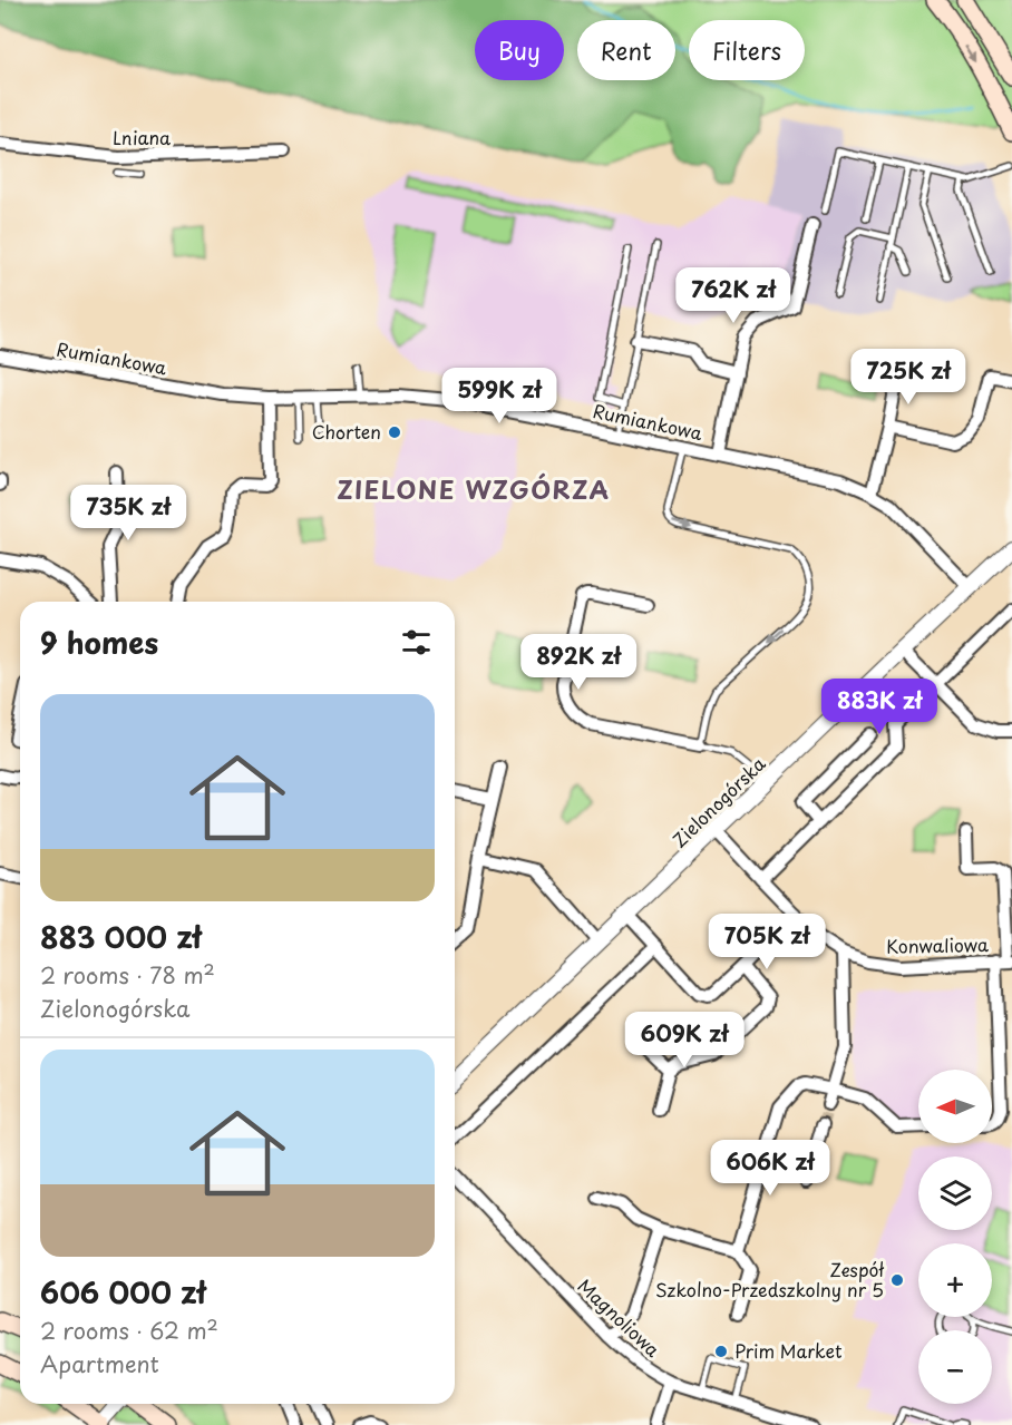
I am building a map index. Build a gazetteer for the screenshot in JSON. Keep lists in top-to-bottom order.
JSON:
{
  "streets": {
    "street": [
      "Lniana",
      "Rumiankowa",
      "Zielonogórska",
      "Konwaliowa",
      "Magnoliowa"
    ]
  },
  "crossings": [
    ["Rumiankowa", "Zielonogórska"],
    ["Zielonogórska", "Konwaliowa"]
  ],
  "districts": ["ZIELONE WZGÓRZA"],
  "places": ["Chorten", "Zespół Szkolno-Przedszkolny nr 5", "Prim Market"],
  "north": "left",
  "page": {
    "chip": ["Buy", "Rent", "Filters"],
    "price": [
      "762K zł",
      "725K zł",
      "599K zł",
      "735K zł",
      "892K zł",
      "883K zł",
      "705K zł",
      "609K zł",
      "606K zł"
    ],
    "heading": "9 homes",
    "list": [
      {
        "name": "883 000 zł",
        "note": "2 rooms · 78 m² · Zielonogórska"
      },
      {
        "name": "606 000 zł",
        "note": "2 rooms · 62 m² · Apartment"
      }
    ],
    "map_buttons": ["+", "−"]
  }
}
